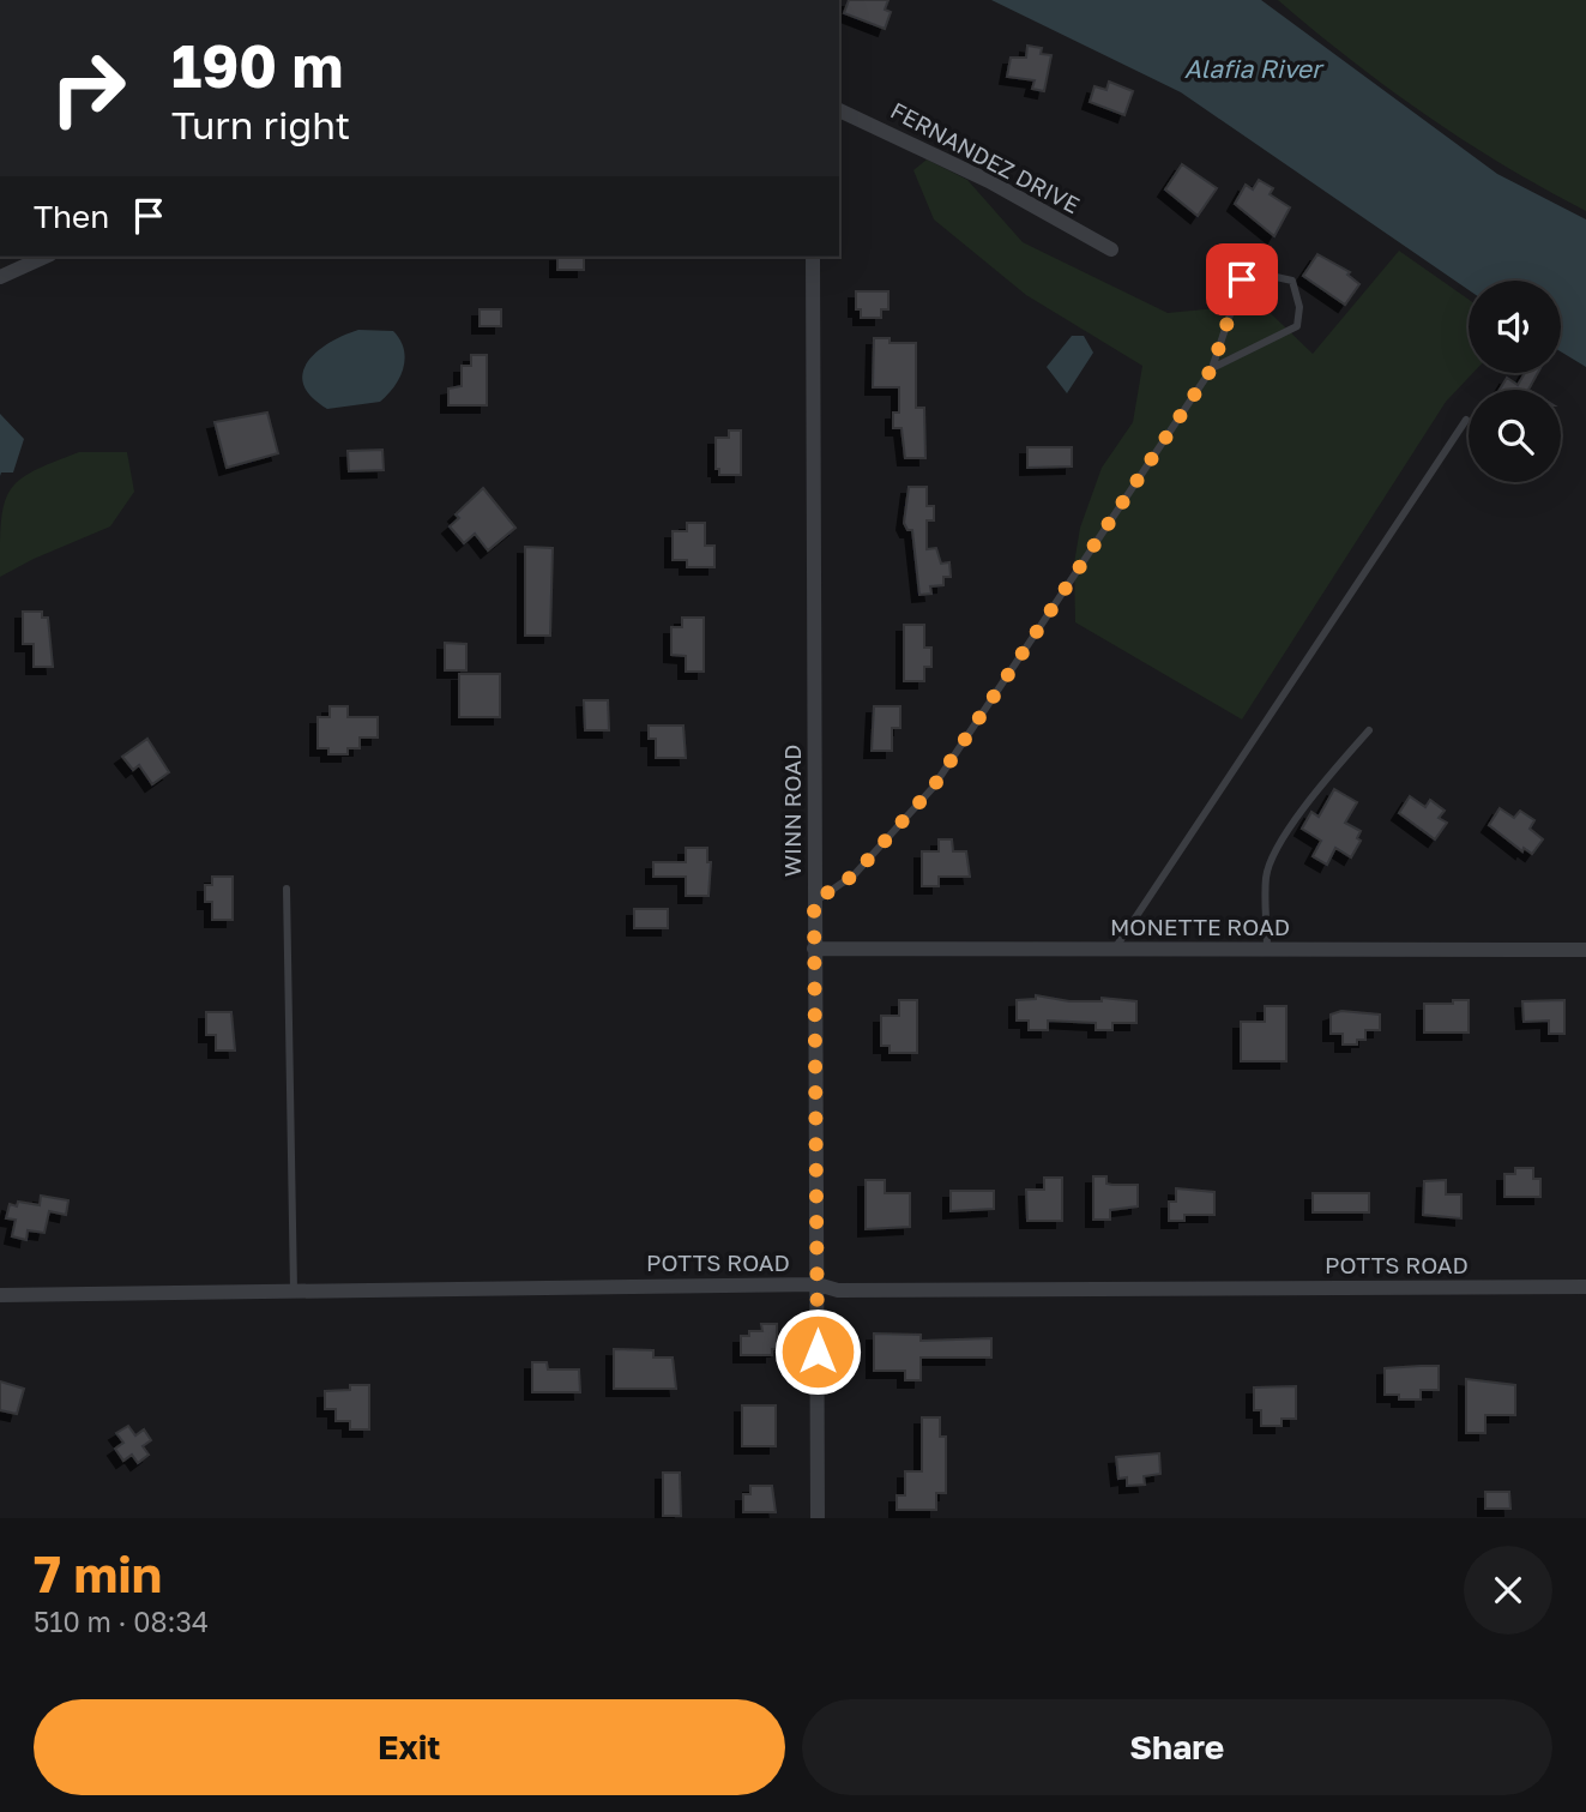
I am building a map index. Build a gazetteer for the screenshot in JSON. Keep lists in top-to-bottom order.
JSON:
{
  "streets": {
    "street": [
      "FERNANDEZ DRIVE",
      "WINN ROAD",
      "MONETTE ROAD",
      "POTTS ROAD"
    ]
  },
  "crossings": [
    ["WINN ROAD", "MONETTE ROAD"],
    ["WINN ROAD", "POTTS ROAD"]
  ],
  "water": ["Alafia River"],
  "page": {
    "turn": ["190 m", "Turn right"],
    "then": "Then",
    "heading": ["7 min", "510 m · 08:34"],
    "buttons": ["Exit", "Share"]
  }
}
